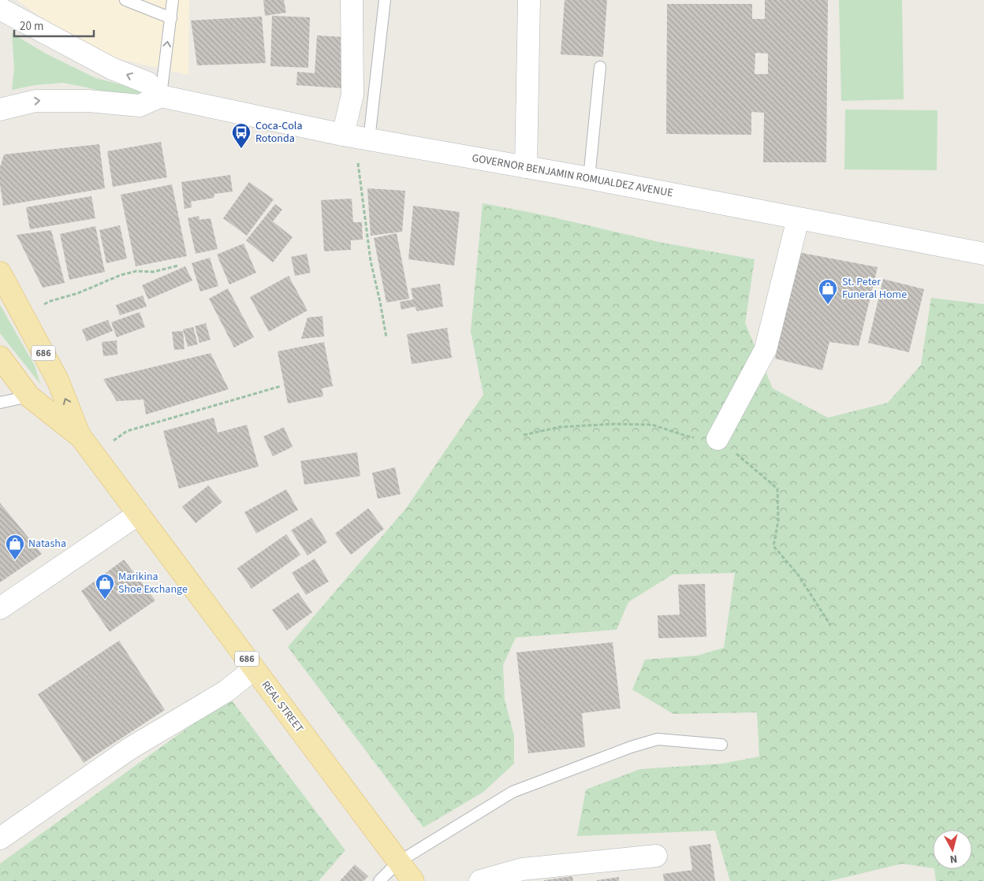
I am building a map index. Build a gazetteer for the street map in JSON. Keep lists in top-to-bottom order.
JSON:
{
  "streets": {
    "main road": ["686", "REAL STREET"],
    "street": ["GOVERNOR BENJAMIN ROMUALDEZ AVENUE"]
  },
  "places": {
    "bus stop": ["Coca-Cola Rotonda"],
    "shop": ["St. Peter Funeral Home", "Natasha", "Marikina Shoe Exchange"]
  },
  "scale_bar": "20 m",
  "north": "bottom"
}
